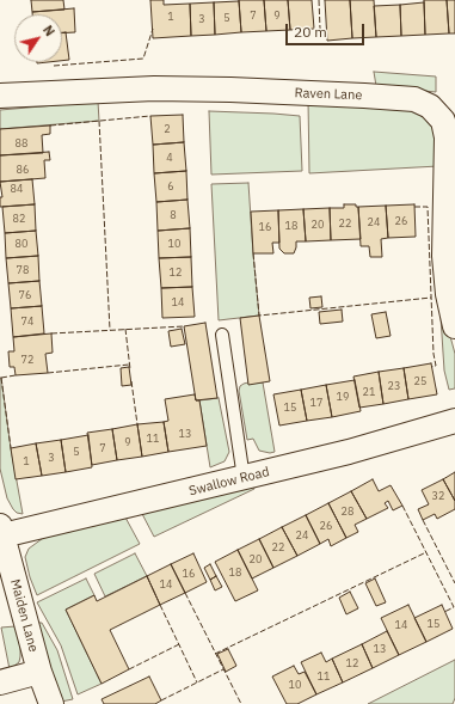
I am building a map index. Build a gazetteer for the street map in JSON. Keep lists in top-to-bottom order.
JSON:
{
  "streets": {
    "street": ["Raven Lane", "Swallow Road", "Maiden Lane"]
  },
  "crossings": [
    ["Swallow Road", "Maiden Lane"]
  ],
  "house_numbers": [
    "7",
    "9",
    "1",
    "5",
    "3",
    "2",
    "88",
    "4",
    "86",
    "6",
    "84",
    "8",
    "82",
    "26",
    "24",
    "22",
    "20",
    "18",
    "16",
    "80",
    "10",
    "78",
    "12",
    "76",
    "14",
    "74",
    "72",
    "25",
    "23",
    "21",
    "19",
    "17",
    "15",
    "13",
    "11",
    "9",
    "7",
    "5",
    "3",
    "1",
    "32",
    "28",
    "26",
    "24",
    "22",
    "20",
    "18",
    "16",
    "14",
    "15",
    "14",
    "13",
    "12",
    "11",
    "10"
  ],
  "scale_bar": "20 m",
  "north": "top right"
}
